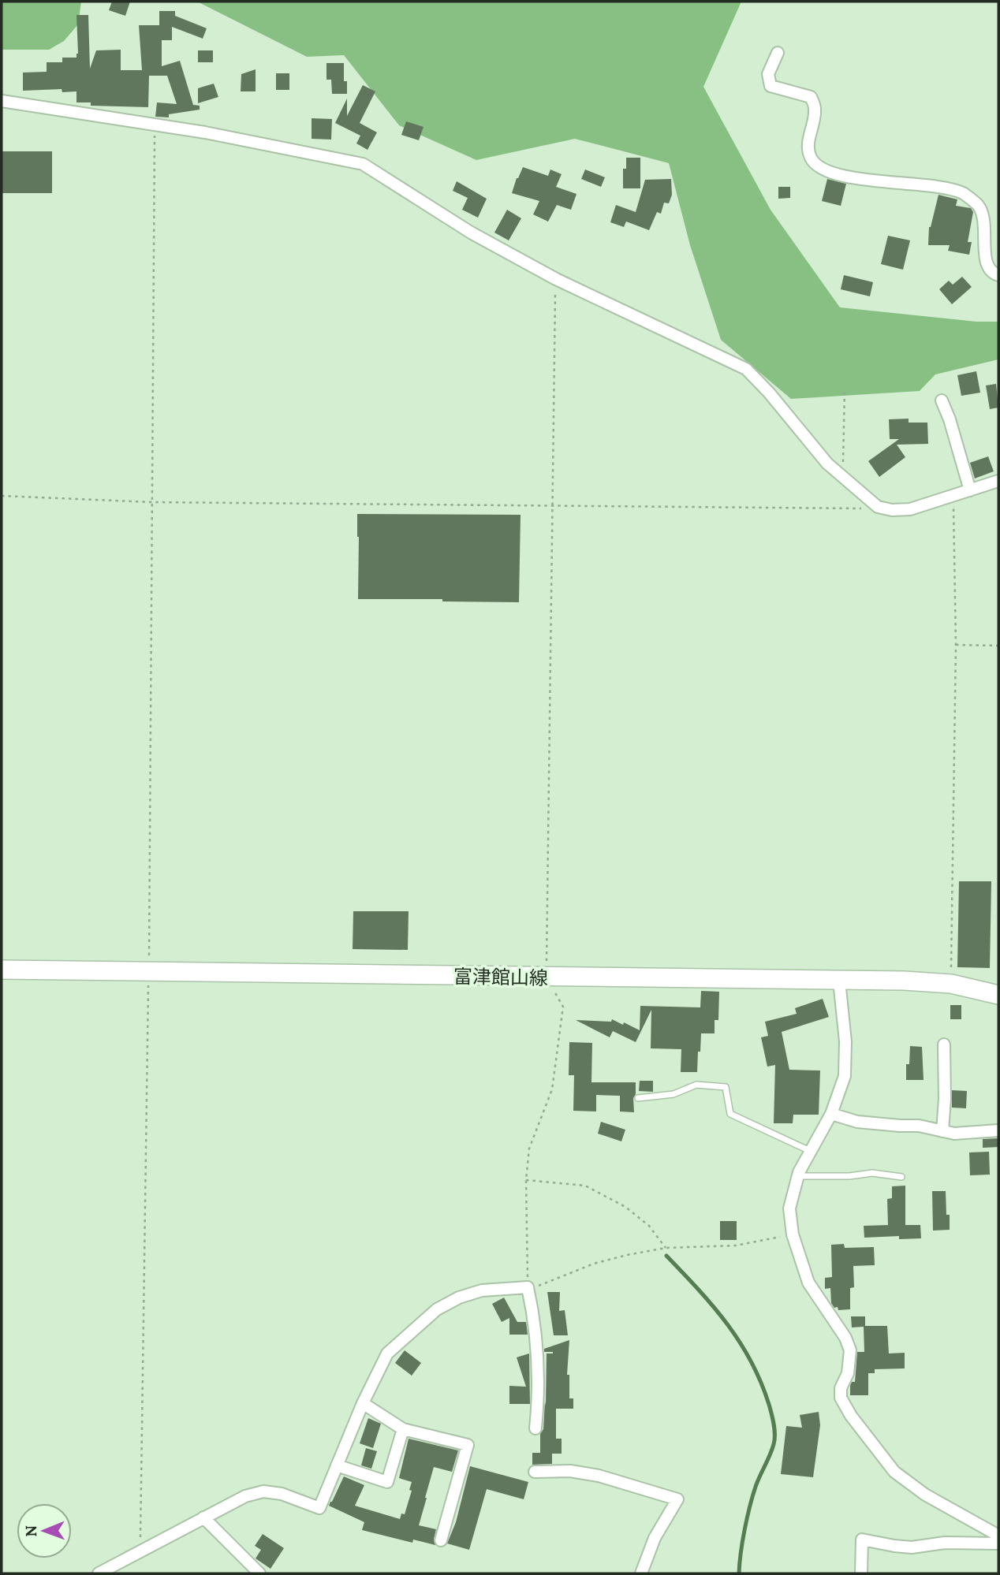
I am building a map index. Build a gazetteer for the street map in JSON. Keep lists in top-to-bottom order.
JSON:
{
  "streets": {
    "main road": ["富津館山線"]
  },
  "north": "left"
}
